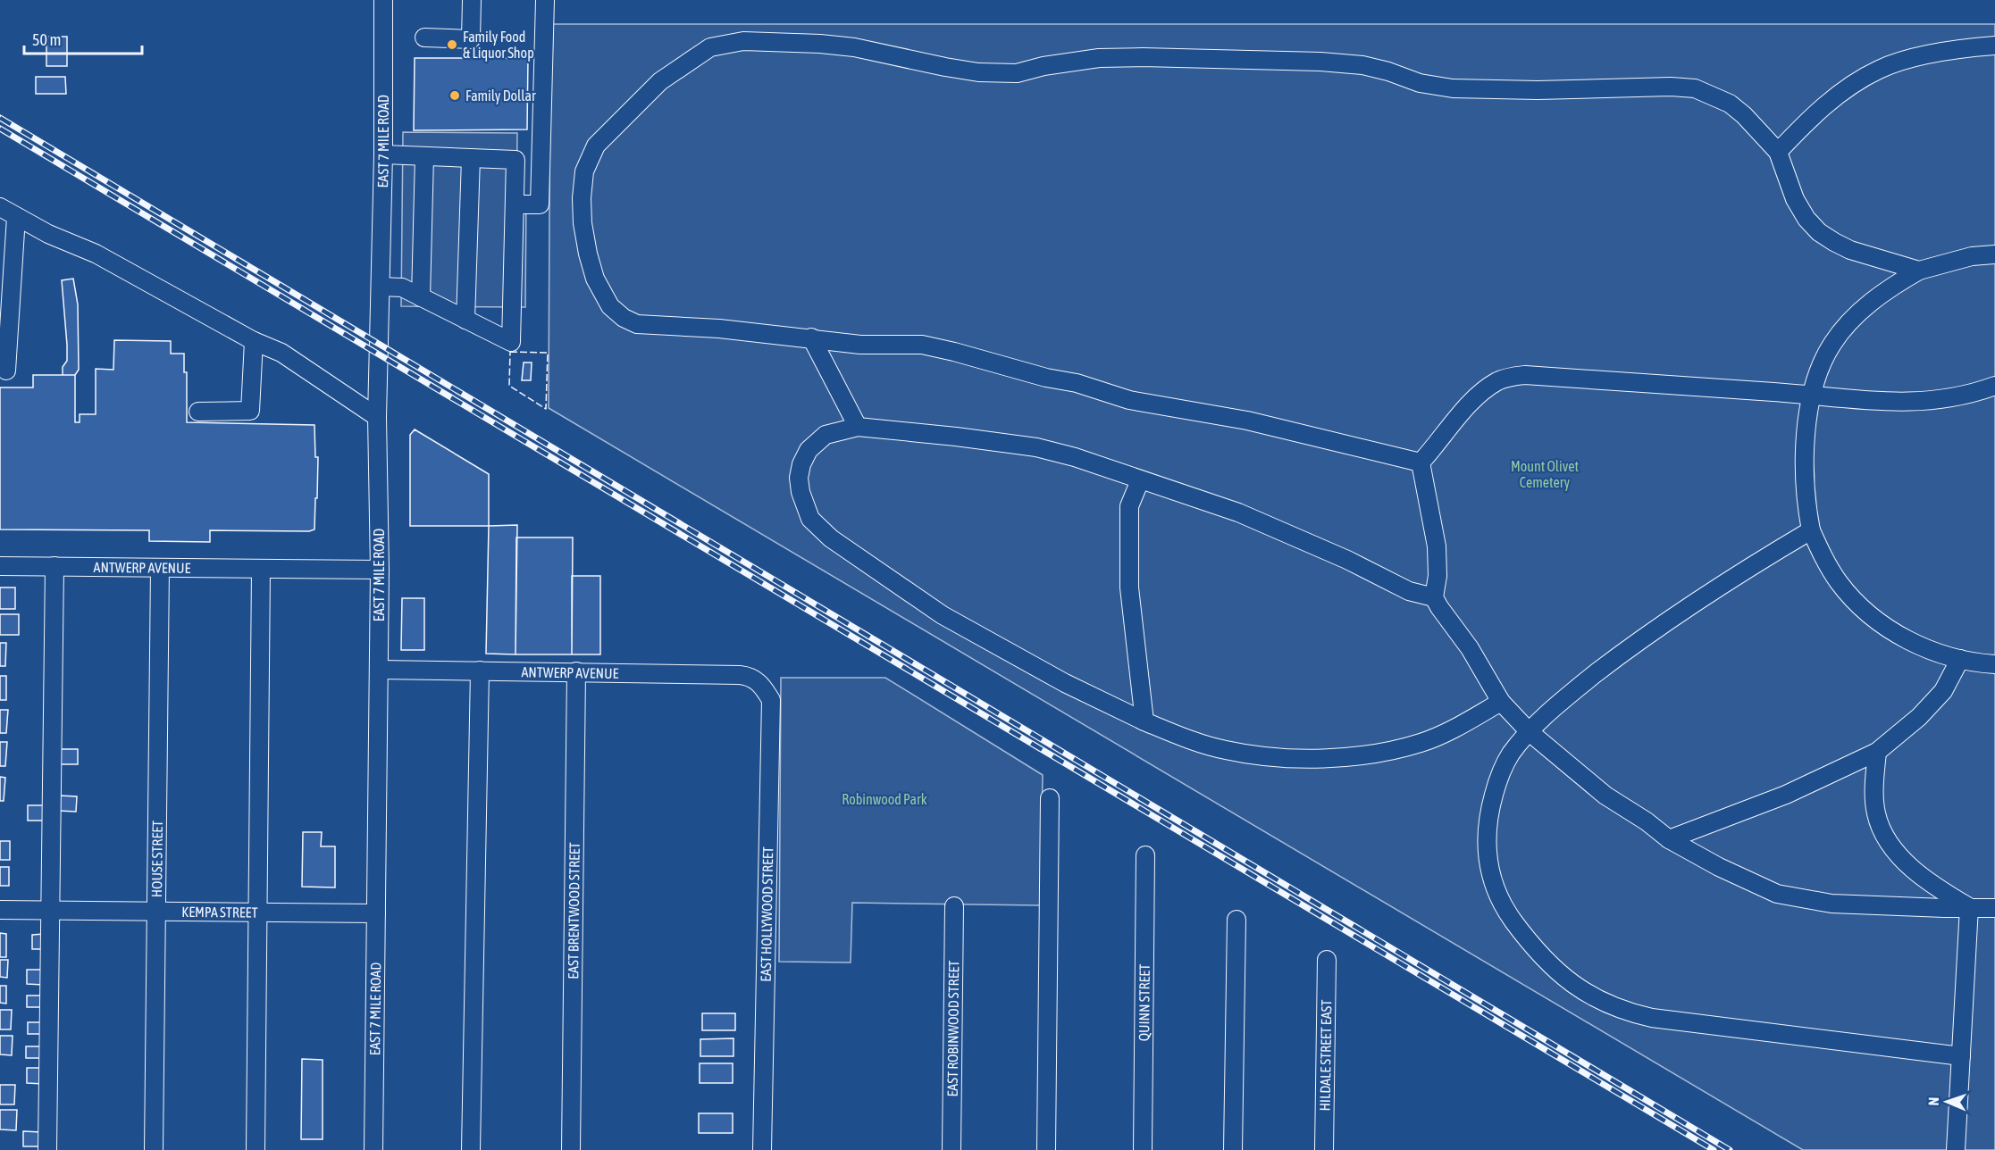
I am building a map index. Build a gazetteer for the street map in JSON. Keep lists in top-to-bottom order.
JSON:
{
  "streets": {
    "street": [
      "EAST 7 MILE ROAD",
      "ANTWERP AVENUE",
      "HOUSE STREET",
      "EAST BRENTWOOD STREET",
      "KEMPA STREET",
      "EAST HOLLYWOOD STREET",
      "QUINN STREET",
      "EAST ROBINWOOD STREET",
      "HILDALE STREET EAST"
    ]
  },
  "crossings": [
    ["EAST 7 MILE ROAD", "ANTWERP AVENUE"],
    ["EAST 7 MILE ROAD", "KEMPA STREET"],
    ["ANTWERP AVENUE", "HOUSE STREET"],
    ["ANTWERP AVENUE", "EAST BRENTWOOD STREET"],
    ["ANTWERP AVENUE", "EAST HOLLYWOOD STREET"],
    ["HOUSE STREET", "KEMPA STREET"]
  ],
  "parks": ["Mount Olivet Cemetery", "Robinwood Park"],
  "places": ["Family Food & Liquor Shop", "Family Dollar"],
  "scale_bar": "50 m",
  "north": "left"
}
